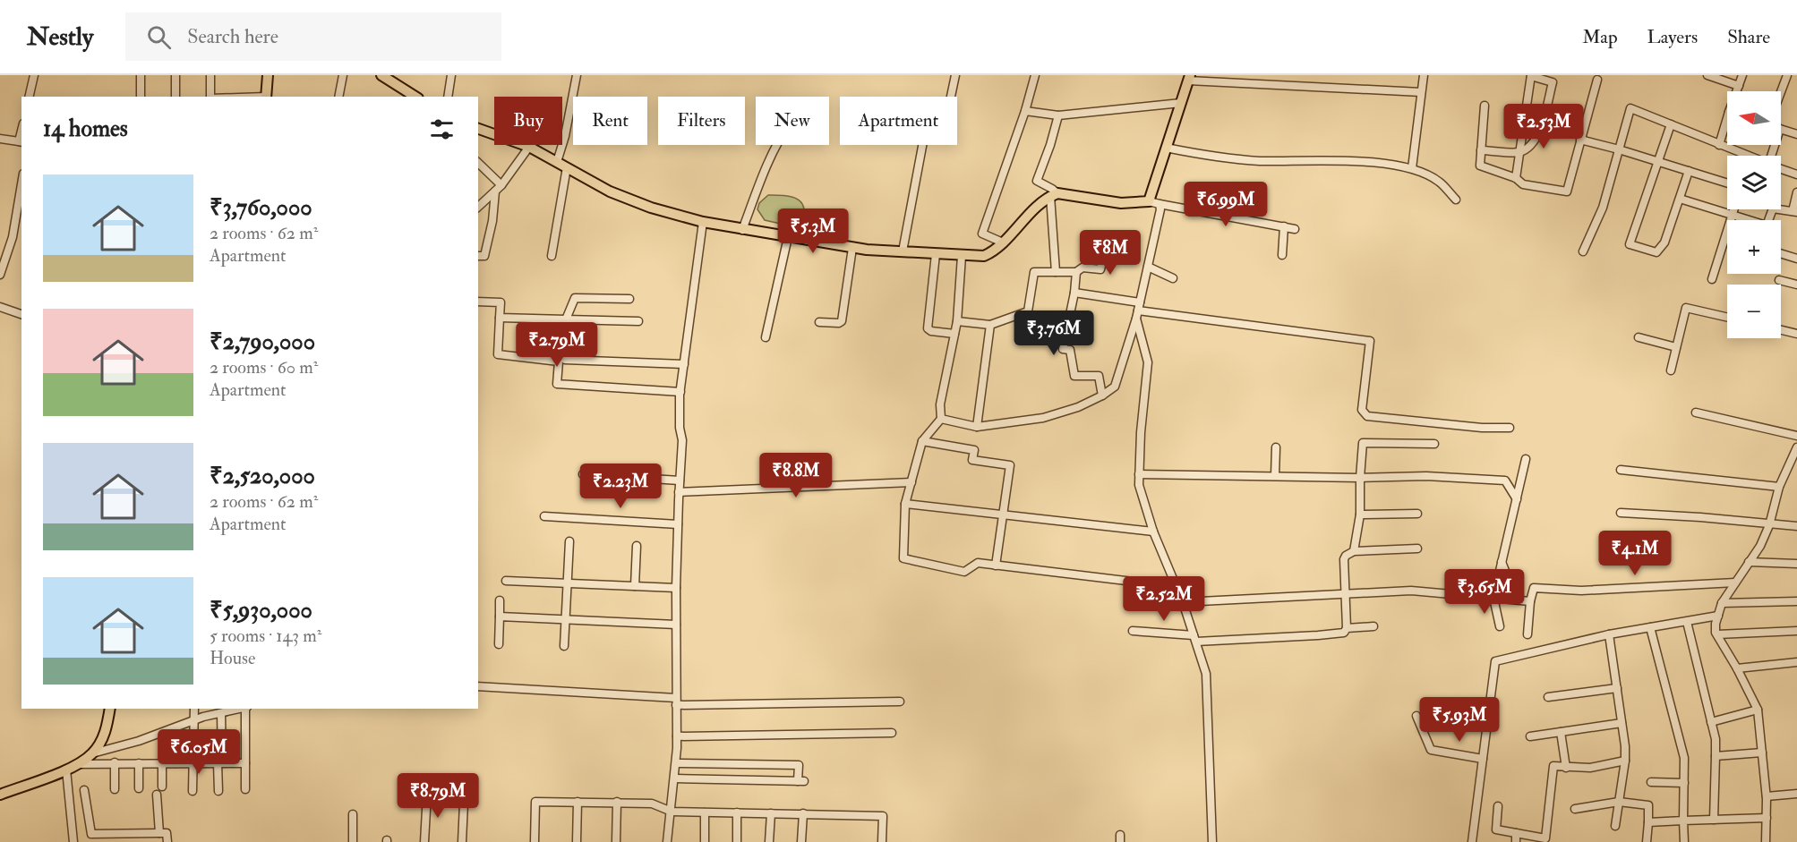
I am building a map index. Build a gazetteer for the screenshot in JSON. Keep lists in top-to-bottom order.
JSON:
{
  "north": "left",
  "page": {
    "header": "Nestly",
    "search": "Search here",
    "nav": ["Map", "Layers", "Share"],
    "map_buttons": ["+", "−"],
    "chip": [
      "Buy",
      "Rent",
      "Filters",
      "New",
      "Apartment"
    ],
    "heading": "14 homes",
    "price": [
      "₹2.53M",
      "₹6.99M",
      "₹5.3M",
      "₹8M",
      "₹3.76M",
      "₹2.79M",
      "₹8.8M",
      "₹2.23M",
      "₹4.1M",
      "₹3.65M",
      "₹2.52M",
      "₹5.93M",
      "₹6.05M",
      "₹8.79M"
    ],
    "list": [
      {
        "name": "₹3,760,000",
        "note": "2 rooms · 62 m² · Apartment"
      },
      {
        "name": "₹2,790,000",
        "note": "2 rooms · 60 m² · Apartment"
      },
      {
        "name": "₹2,520,000",
        "note": "2 rooms · 62 m² · Apartment"
      },
      {
        "name": "₹5,930,000",
        "note": "5 rooms · 143 m² · House"
      }
    ]
  }
}
